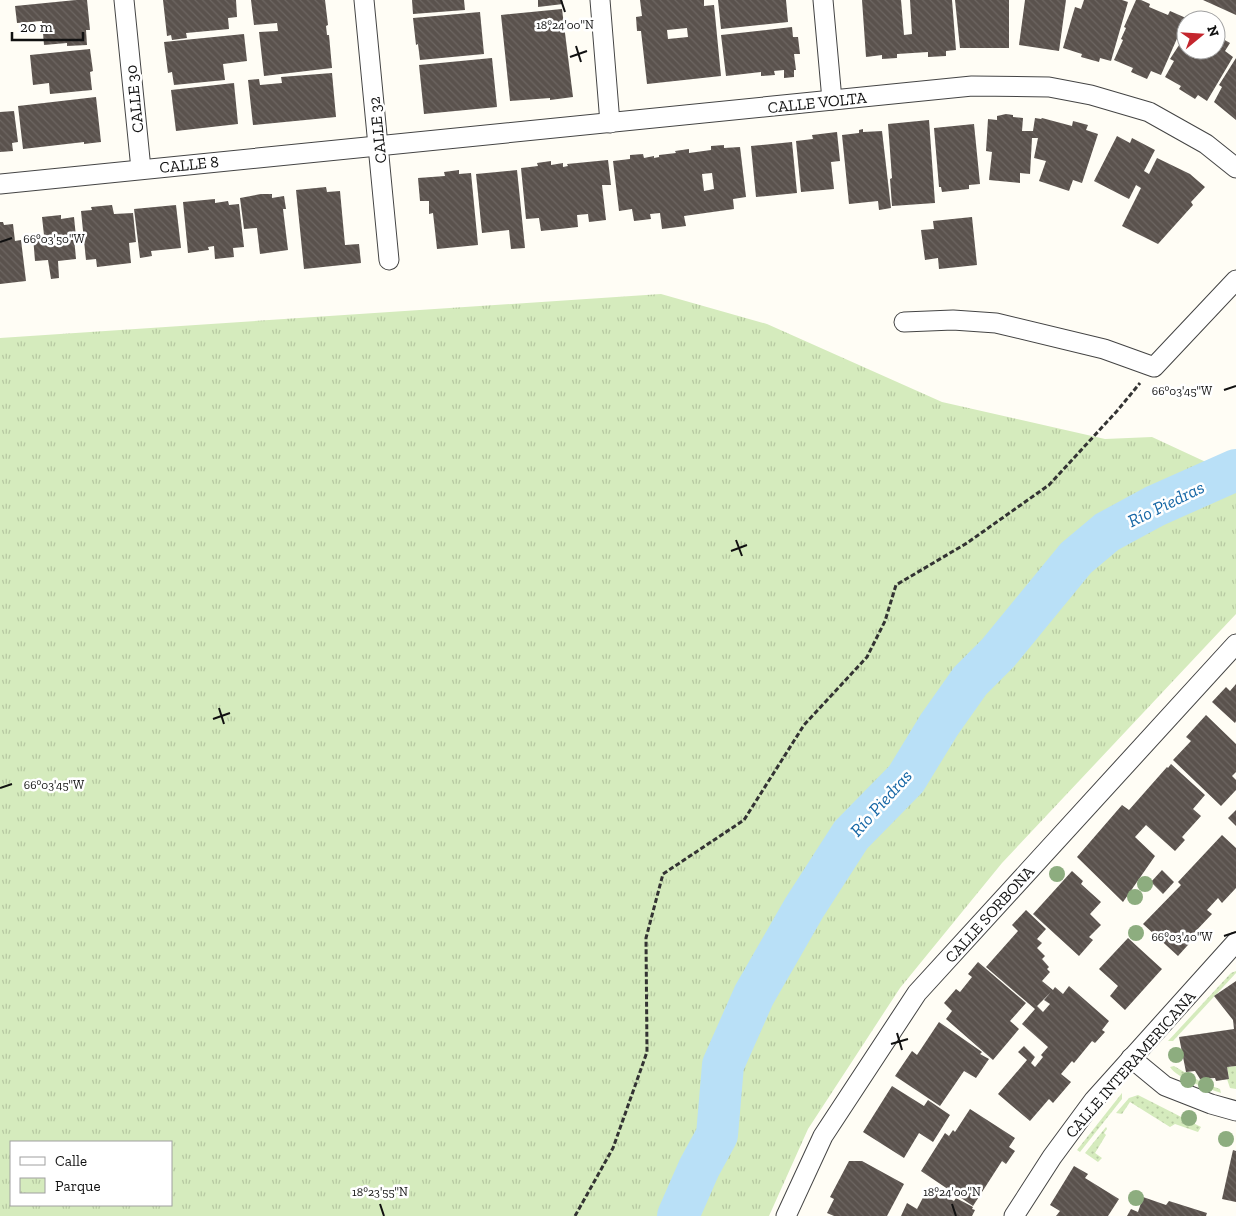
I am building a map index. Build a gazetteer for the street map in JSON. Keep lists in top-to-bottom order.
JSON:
{
  "streets": {
    "street": [
      "CALLE 30",
      "CALLE VOLTA",
      "CALLE 32",
      "CALLE 8",
      "CALLE SORBONA",
      "CALLE INTERAMERICANA"
    ]
  },
  "crossings": [
    ["CALLE 30", "CALLE 8"],
    ["CALLE VOLTA", "CALLE 32"],
    ["CALLE VOLTA", "CALLE 8"],
    ["CALLE 32", "CALLE 8"]
  ],
  "water": ["Río Piedras"],
  "legend": ["Calle", "Parque"],
  "scale_bar": "20 m",
  "north": "right",
  "coordinates": [
    "18°24'00\"N",
    "66°03'50\"W",
    "66°03'45\"W",
    "66°03'40\"W",
    "18°23'55\"N"
  ]
}
